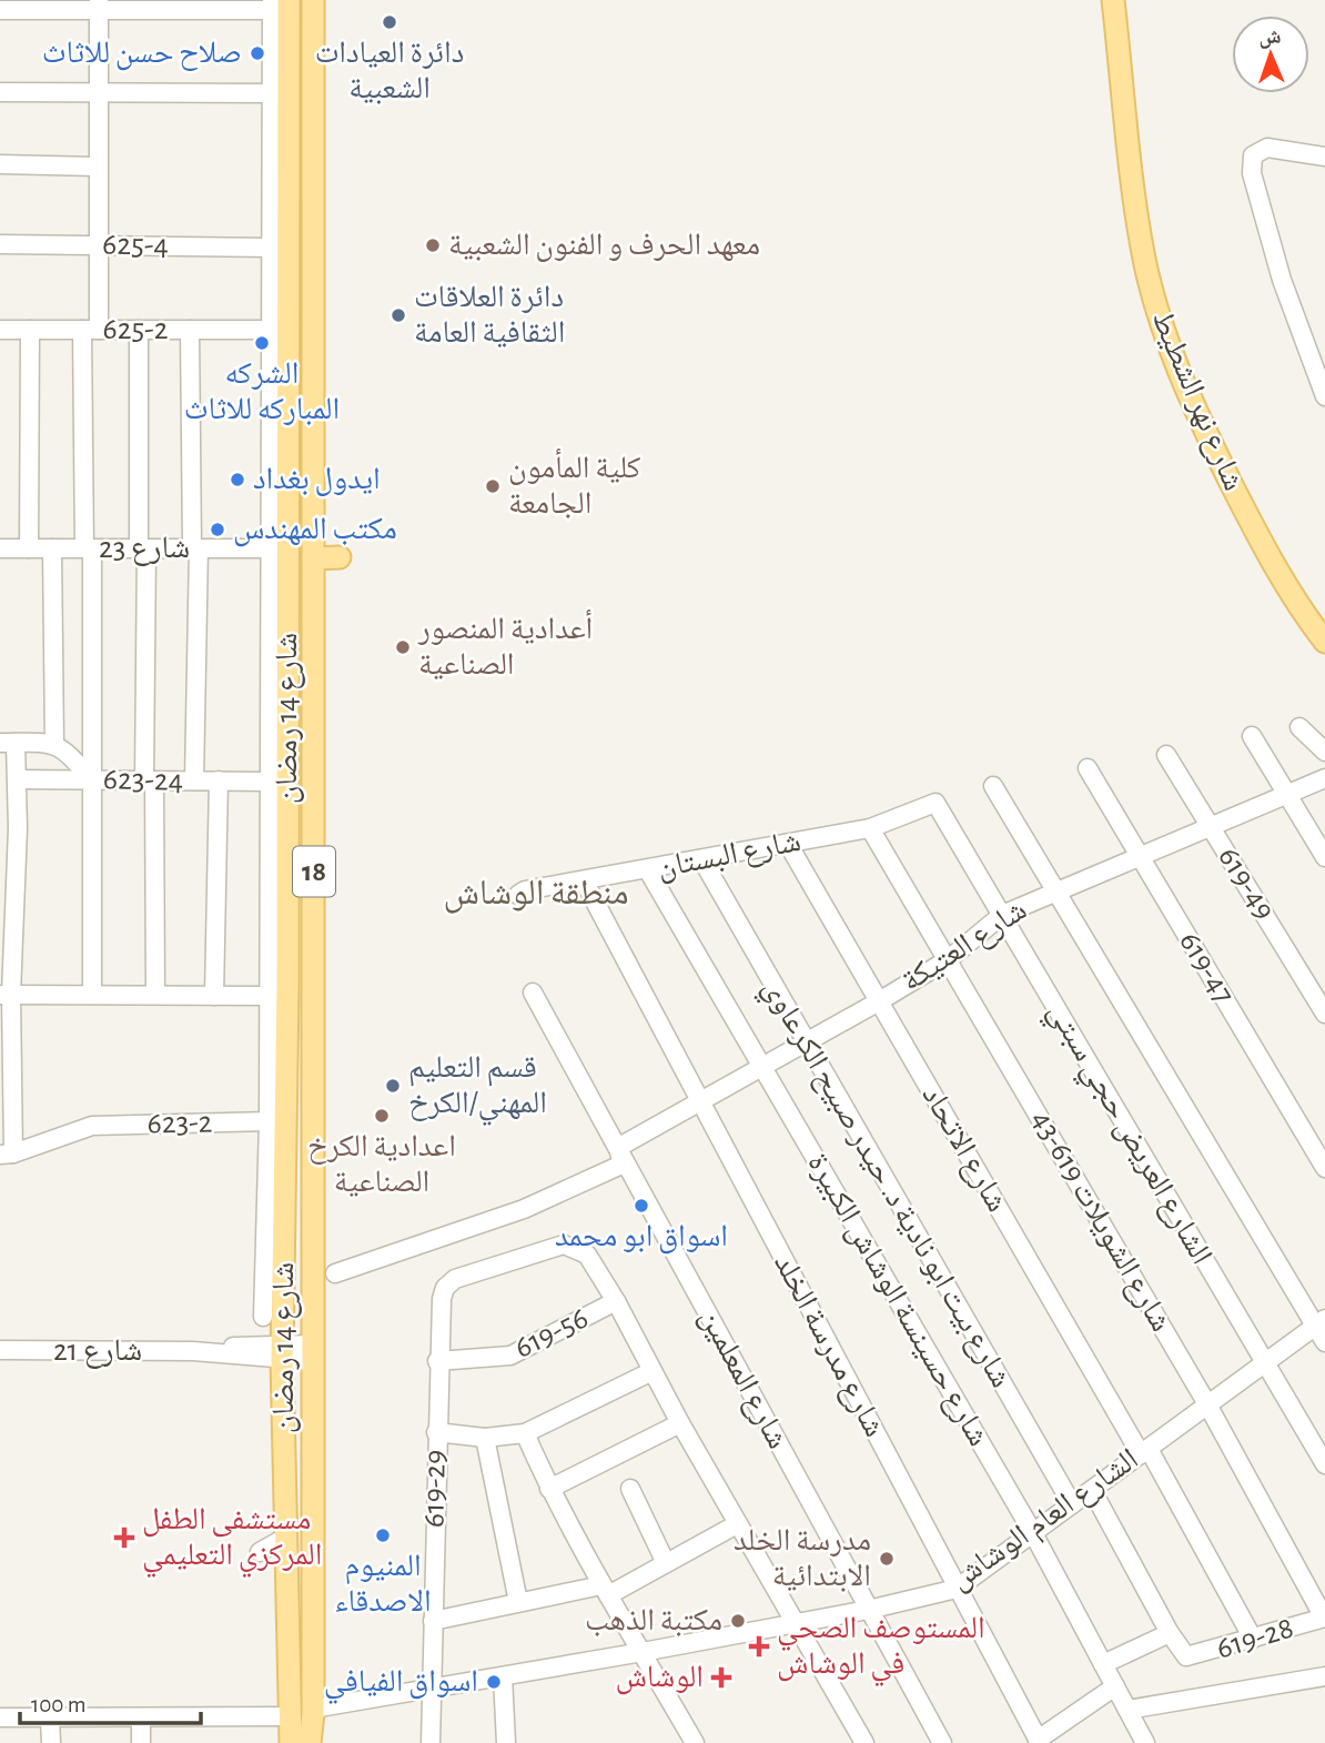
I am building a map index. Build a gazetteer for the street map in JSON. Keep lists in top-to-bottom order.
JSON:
{
  "streets": {
    "main road": ["شارع نهر الشطيط", "شارع 14 رمضان", "18"],
    "street": [
      "625-4",
      "625-2",
      "شارع 23",
      "623-24",
      "شارع البستان",
      "619-49",
      "شارع العتيکة",
      "619-47",
      "623-2",
      "الشارع العريض حجي سبتي",
      "شارع الاتحاد",
      "شارع بيت ابو نادية د. حيدر صبيح الكرعاوي",
      "شارع الشويلات 619-43",
      "شارع حسينسة الوشاش الكبيرة",
      "619-56",
      "شارع مدرسة الخلد",
      "شارع 21",
      "شارع المعلمين",
      "619-29",
      "الشارع العام الوشاش",
      "619-28"
    ]
  },
  "crossings": [
    ["شارع 23", "شارع 14 رمضان"],
    ["شارع 14 رمضان", "شارع 21"],
    ["شارع 14 رمضان", "الشارع العام الوشاش"],
    ["شارع البستان", "الشارع العريض حجي سبتي"],
    ["شارع البستان", "شارع الاتحاد"],
    ["شارع البستان", "شارع بيت ابو نادية د. حيدر صبيح الكرعاوي"],
    ["شارع البستان", "شارع الشويلات 619-43"],
    ["شارع البستان", "شارع حسينسة الوشاش الكبيرة"],
    ["شارع البستان", "شارع مدرسة الخلد"],
    ["619-49", "شارع العتيکة"],
    ["شارع العتيکة", "619-47"],
    ["شارع العتيکة", "الشارع العريض حجي سبتي"],
    ["شارع العتيکة", "شارع الاتحاد"],
    ["شارع العتيکة", "شارع بيت ابو نادية د. حيدر صبيح الكرعاوي"],
    ["شارع العتيکة", "شارع الشويلات 619-43"],
    ["شارع العتيکة", "شارع حسينسة الوشاش الكبيرة"],
    ["شارع العتيکة", "شارع مدرسة الخلد"],
    ["شارع العتيکة", "شارع المعلمين"],
    ["الشارع العريض حجي سبتي", "الشارع العام الوشاش"],
    ["شارع الاتحاد", "الشارع العام الوشاش"],
    ["شارع الاتحاد", "619-28"],
    ["شارع بيت ابو نادية د. حيدر صبيح الكرعاوي", "الشارع العام الوشاش"],
    ["شارع الشويلات 619-43", "الشارع العام الوشاش"],
    ["شارع الشويلات 619-43", "619-28"],
    ["شارع حسينسة الوشاش الكبيرة", "الشارع العام الوشاش"],
    ["619-56", "619-29"],
    ["شارع مدرسة الخلد", "الشارع العام الوشاش"],
    ["شارع المعلمين", "الشارع العام الوشاش"],
    ["619-29", "الشارع العام الوشاش"]
  ],
  "districts": ["منطقة الوشاش"],
  "places": {
    "other": [
      "دائرة العيادات الشعبية",
      "صلاح حسن للاثاث",
      "معهد الحرف و الفنون الشعبية",
      "دائرة العلاقات الثقافية العامة",
      "الشركه المباركه للاثاث",
      "ايدول بغداد",
      "كلية المأمون الجامعة",
      "مكتب المهندس",
      "أعدادية المنصور الصناعية",
      "قسم التعليم المهني/الكرخ",
      "اعدادية الكرخ الصناعية",
      "اسواق ابو محمد",
      "المنيوم الاصدقاء",
      "مدرسة الخلد الابتدائية",
      "مكتبة الذهب",
      "اسواق الفيافي"
    ],
    "health": ["مستشفى الطفل المركزي التعليمي", "المستوصف الصحي في الوشاش", "الوشاش"]
  },
  "scale_bar": "100 m",
  "north": "top"
}
